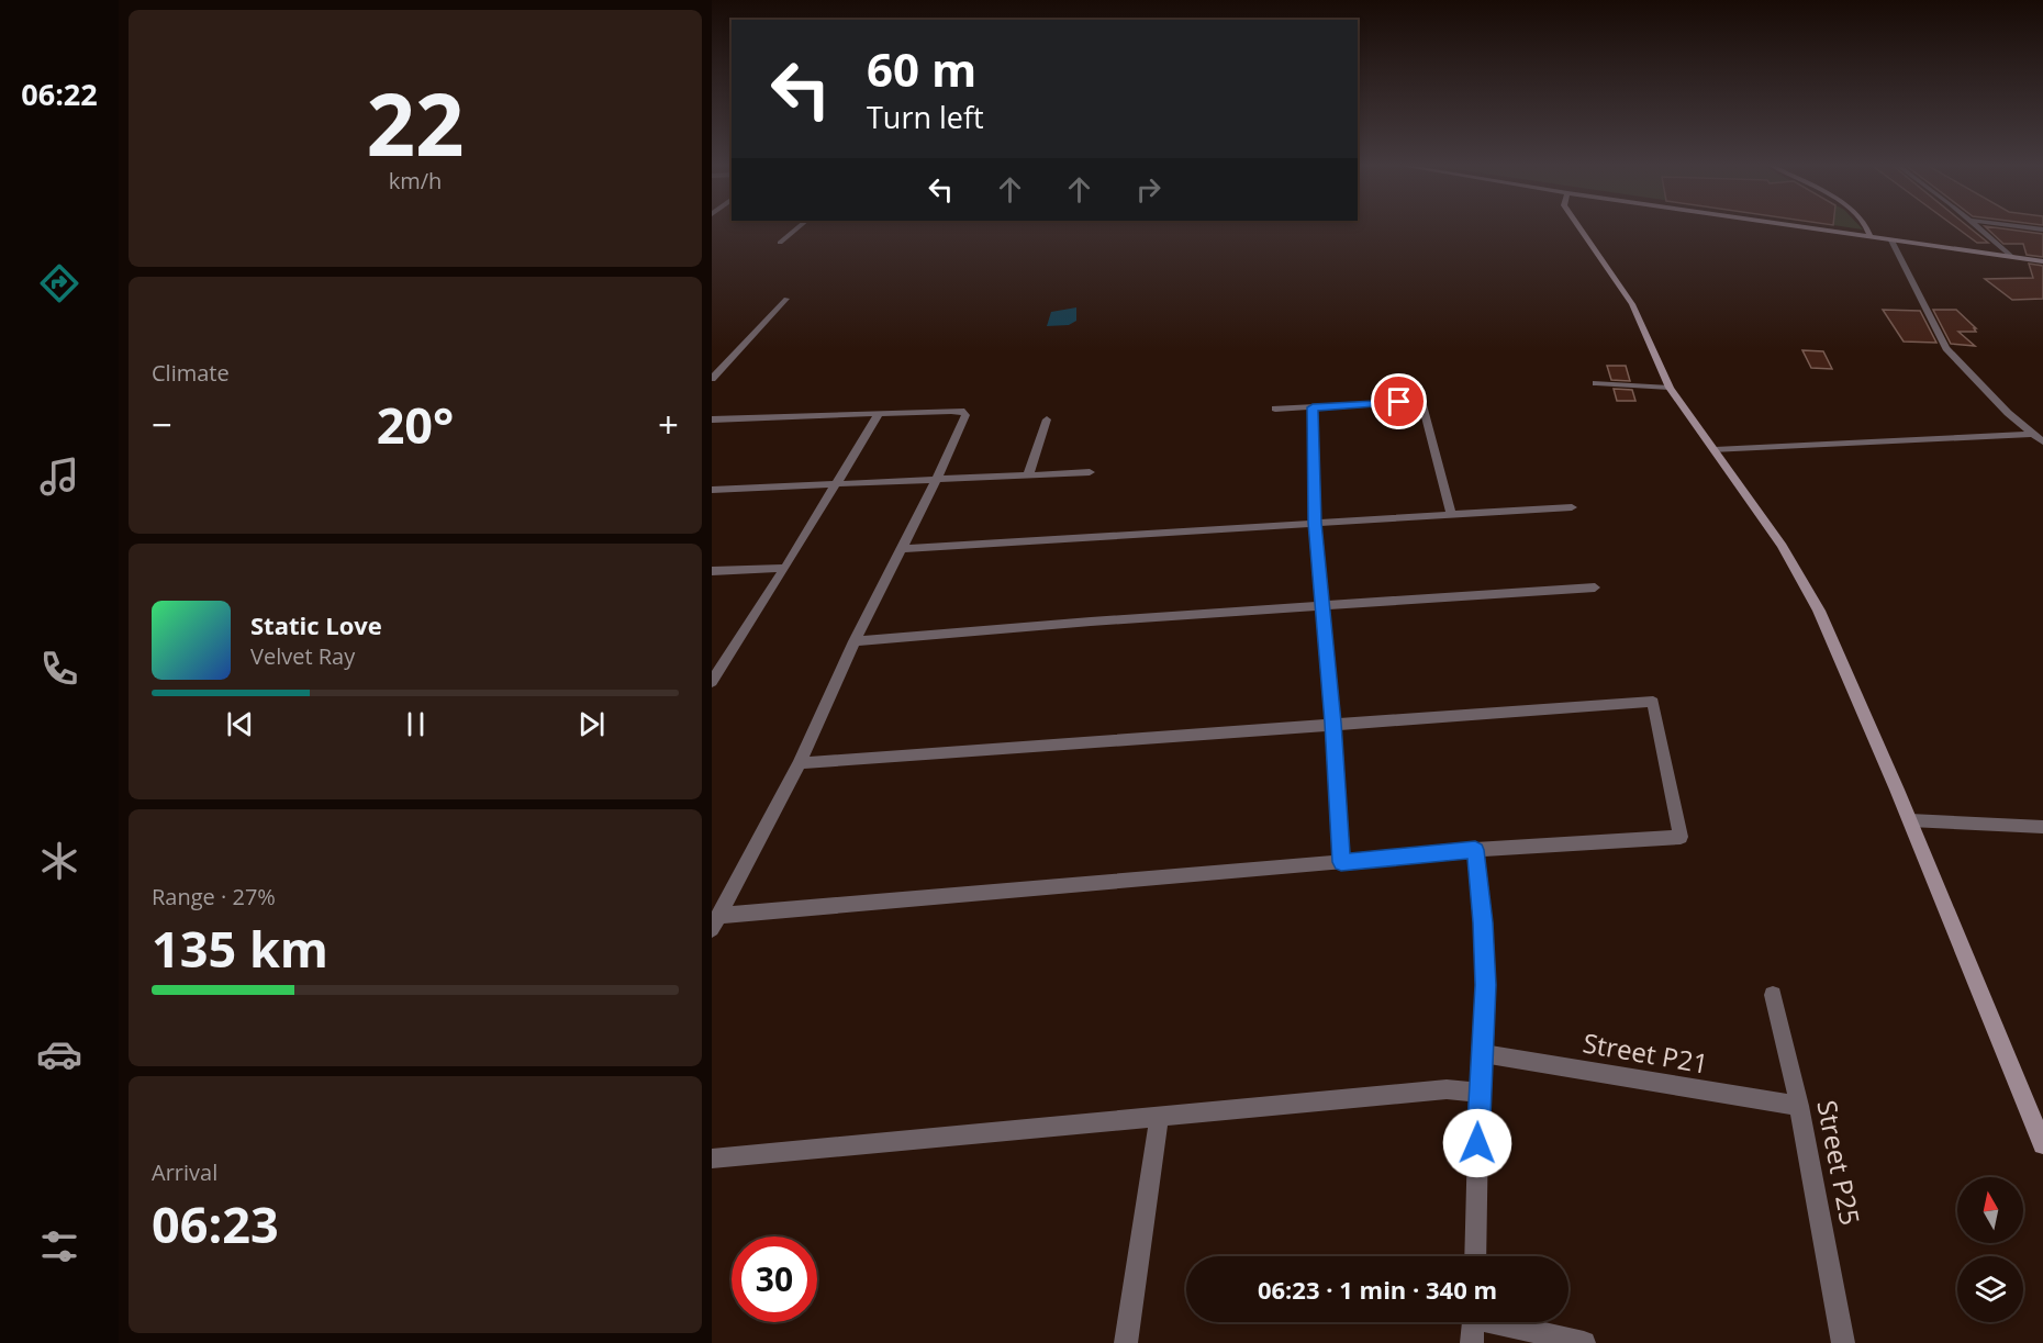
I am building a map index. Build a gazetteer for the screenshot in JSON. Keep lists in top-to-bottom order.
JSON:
{
  "streets": {
    "street": ["Street P21", "Street P25"]
  },
  "crossings": [
    ["Street P21", "Street P25"]
  ],
  "north": "top",
  "page": {
    "tabs": "06:22",
    "tile": [
      ["22", "km/h"],
      "Climate",
      ["Range · 27%", "135 km"],
      ["Arrival", "06:23"]
    ],
    "turn": ["60 m", "Turn left"],
    "heat": ["−", "20°", "+"],
    "song": ["Static Love", "Velvet Ray"],
    "limit": "30",
    "trip": "06:23 · 1 min · 340 m"
  }
}
